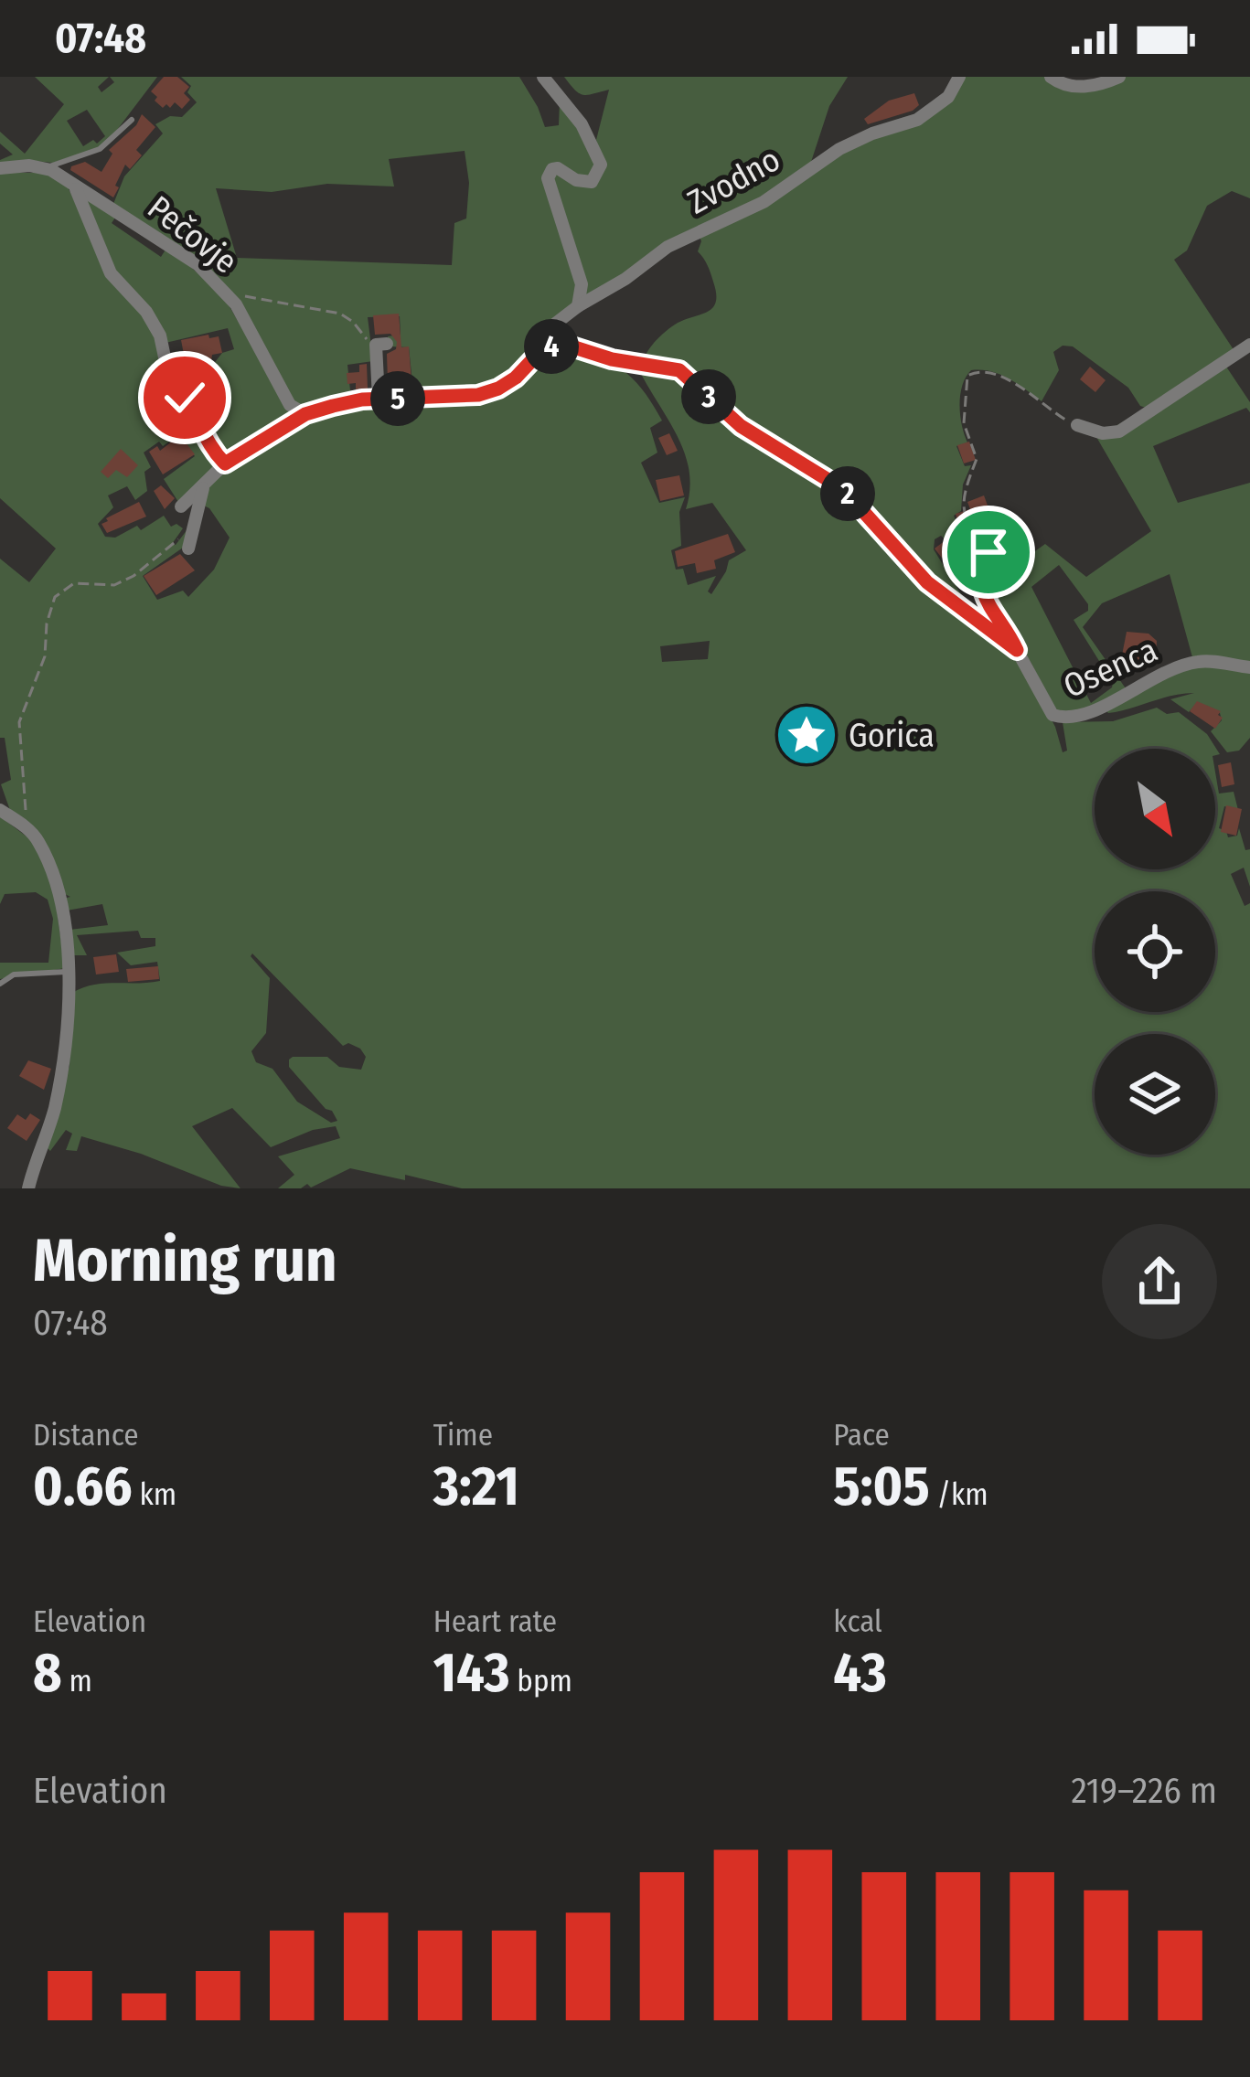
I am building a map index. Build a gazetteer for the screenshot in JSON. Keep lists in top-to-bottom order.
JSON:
{
  "streets": {
    "street": ["Zvodno", "Pečovje", "Osenca"]
  },
  "crossings": [
    ["Zvodno", "Osenca"]
  ],
  "places": {
    "place": ["Gorica"]
  },
  "north": "bottom right",
  "page": {
    "status": "07:48",
    "pins": [
      "4",
      "3",
      "5",
      "2"
    ],
    "heading": ["Morning run", "07:48"],
    "stats": [
      ["Distance", "0.66 km"],
      ["Time", "3:21"],
      ["Pace", "5:05 /km"],
      ["Elevation", "8 m"],
      ["Heart rate", "143 bpm"],
      ["kcal", "43"]
    ],
    "chart": ["Elevation", "219–226 m"]
  }
}
